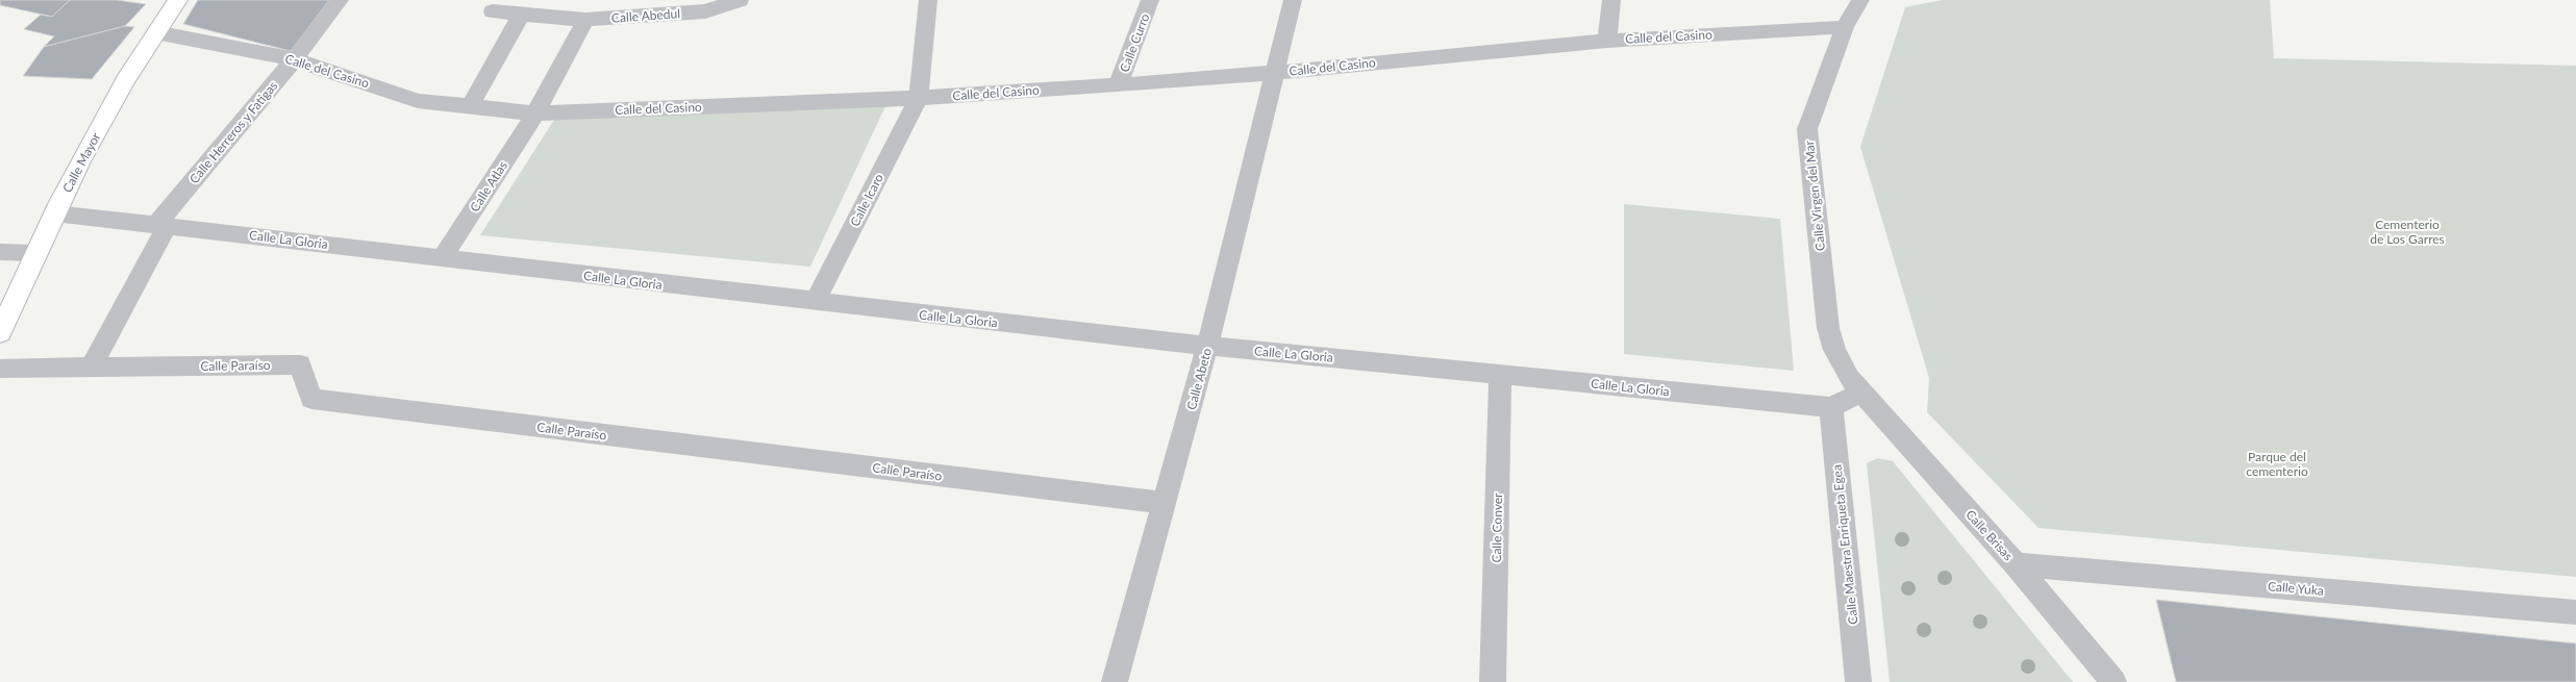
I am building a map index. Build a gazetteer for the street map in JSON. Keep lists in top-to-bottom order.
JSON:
{
  "streets": {
    "main road": ["Calle Mayor"],
    "street": [
      "Calle Abedul",
      "Calle del Casino",
      "Calle Curro",
      "Calle Herreros y Fatigas",
      "Calle Atlas",
      "Calle Virgen del Mar",
      "Calle Icaro",
      "Calle La Gloria",
      "Calle Paraíso",
      "Calle Abeto",
      "Calle Conver",
      "Calle Brisas",
      "Calle Maestra Enriqueta Egea",
      "Calle Yuka"
    ]
  },
  "crossings": [
    ["Calle del Casino", "Calle Curro"],
    ["Calle del Casino", "Calle Herreros y Fatigas"],
    ["Calle del Casino", "Calle Mayor"],
    ["Calle del Casino", "Calle Atlas"],
    ["Calle del Casino", "Calle Virgen del Mar"],
    ["Calle del Casino", "Calle Icaro"],
    ["Calle del Casino", "Calle Abeto"],
    ["Calle Herreros y Fatigas", "Calle La Gloria"],
    ["Calle Herreros y Fatigas", "Calle Paraíso"],
    ["Calle Mayor", "Calle La Gloria"],
    ["Calle Atlas", "Calle La Gloria"],
    ["Calle Virgen del Mar", "Calle Brisas"],
    ["Calle Icaro", "Calle La Gloria"],
    ["Calle La Gloria", "Calle Abeto"],
    ["Calle La Gloria", "Calle Conver"],
    ["Calle La Gloria", "Calle Maestra Enriqueta Egea"],
    ["Calle Paraíso", "Calle Abeto"],
    ["Calle Brisas", "Calle Yuka"]
  ],
  "parks": ["Cementerio de Los Garres", "Parque del cementerio"]
}
